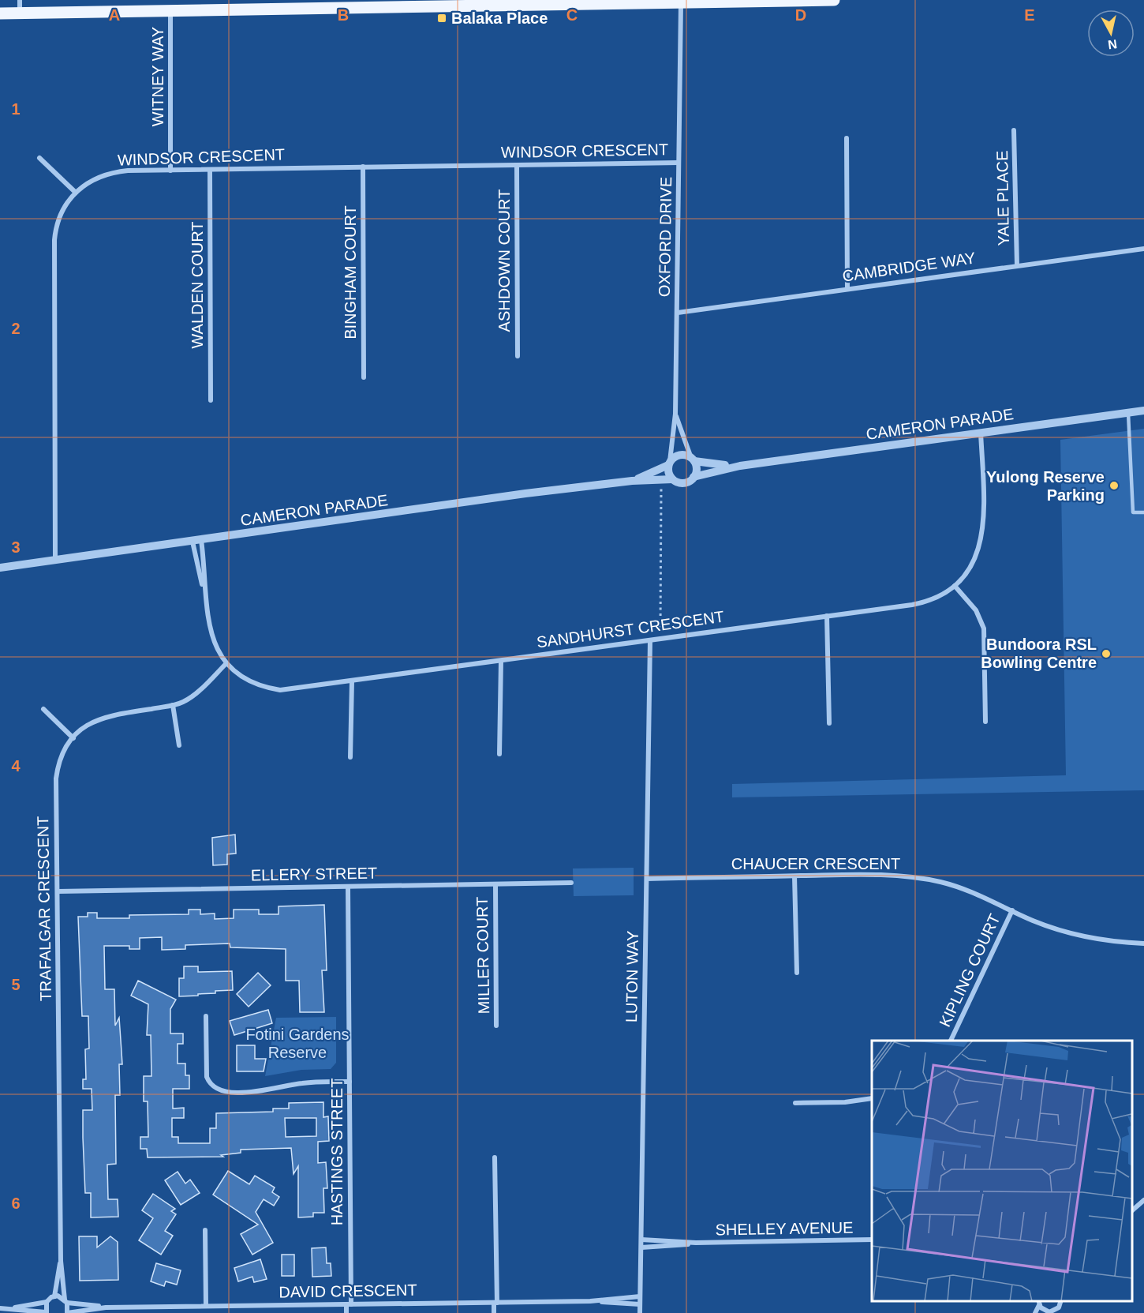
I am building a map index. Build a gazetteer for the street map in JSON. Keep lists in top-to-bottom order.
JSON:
{
  "streets": {
    "street": [
      "WITNEY WAY",
      "WINDSOR CRESCENT",
      "YALE PLACE",
      "OXFORD DRIVE",
      "ASHDOWN COURT",
      "CAMBRIDGE WAY",
      "BINGHAM COURT",
      "WALDEN COURT",
      "CAMERON PARADE",
      "SANDHURST CRESCENT",
      "CHAUCER CRESCENT",
      "ELLERY STREET",
      "TRAFALGAR CRESCENT",
      "MILLER COURT",
      "KIPLING COURT",
      "LUTON WAY",
      "HASTINGS STREET",
      "SHELLEY AVENUE",
      "DAVID CRESCENT"
    ]
  },
  "crossings": [
    ["WITNEY WAY", "WINDSOR CRESCENT"],
    ["WINDSOR CRESCENT", "OXFORD DRIVE"],
    ["WINDSOR CRESCENT", "ASHDOWN COURT"],
    ["WINDSOR CRESCENT", "BINGHAM COURT"],
    ["WINDSOR CRESCENT", "WALDEN COURT"],
    ["WINDSOR CRESCENT", "CAMERON PARADE"],
    ["YALE PLACE", "CAMBRIDGE WAY"],
    ["OXFORD DRIVE", "CAMBRIDGE WAY"],
    ["OXFORD DRIVE", "CAMERON PARADE"],
    ["CAMERON PARADE", "SANDHURST CRESCENT"],
    ["SANDHURST CRESCENT", "TRAFALGAR CRESCENT"],
    ["SANDHURST CRESCENT", "LUTON WAY"],
    ["CHAUCER CRESCENT", "KIPLING COURT"],
    ["CHAUCER CRESCENT", "LUTON WAY"],
    ["ELLERY STREET", "TRAFALGAR CRESCENT"],
    ["ELLERY STREET", "MILLER COURT"],
    ["ELLERY STREET", "HASTINGS STREET"],
    ["TRAFALGAR CRESCENT", "DAVID CRESCENT"],
    ["LUTON WAY", "SHELLEY AVENUE"],
    ["LUTON WAY", "DAVID CRESCENT"],
    ["HASTINGS STREET", "DAVID CRESCENT"]
  ],
  "parks": ["Fotini Gardens Reserve"],
  "places": {
    "transit": ["Balaka Place"],
    "other": ["Yulong Reserve Parking", "Bundoora RSL Bowling Centre"]
  },
  "north": "bottom",
  "grid": {
    "columns": [
      "A",
      "B",
      "C",
      "D",
      "E"
    ],
    "rows": [
      "1",
      "2",
      "3",
      "4",
      "5",
      "6"
    ]
  }
}
